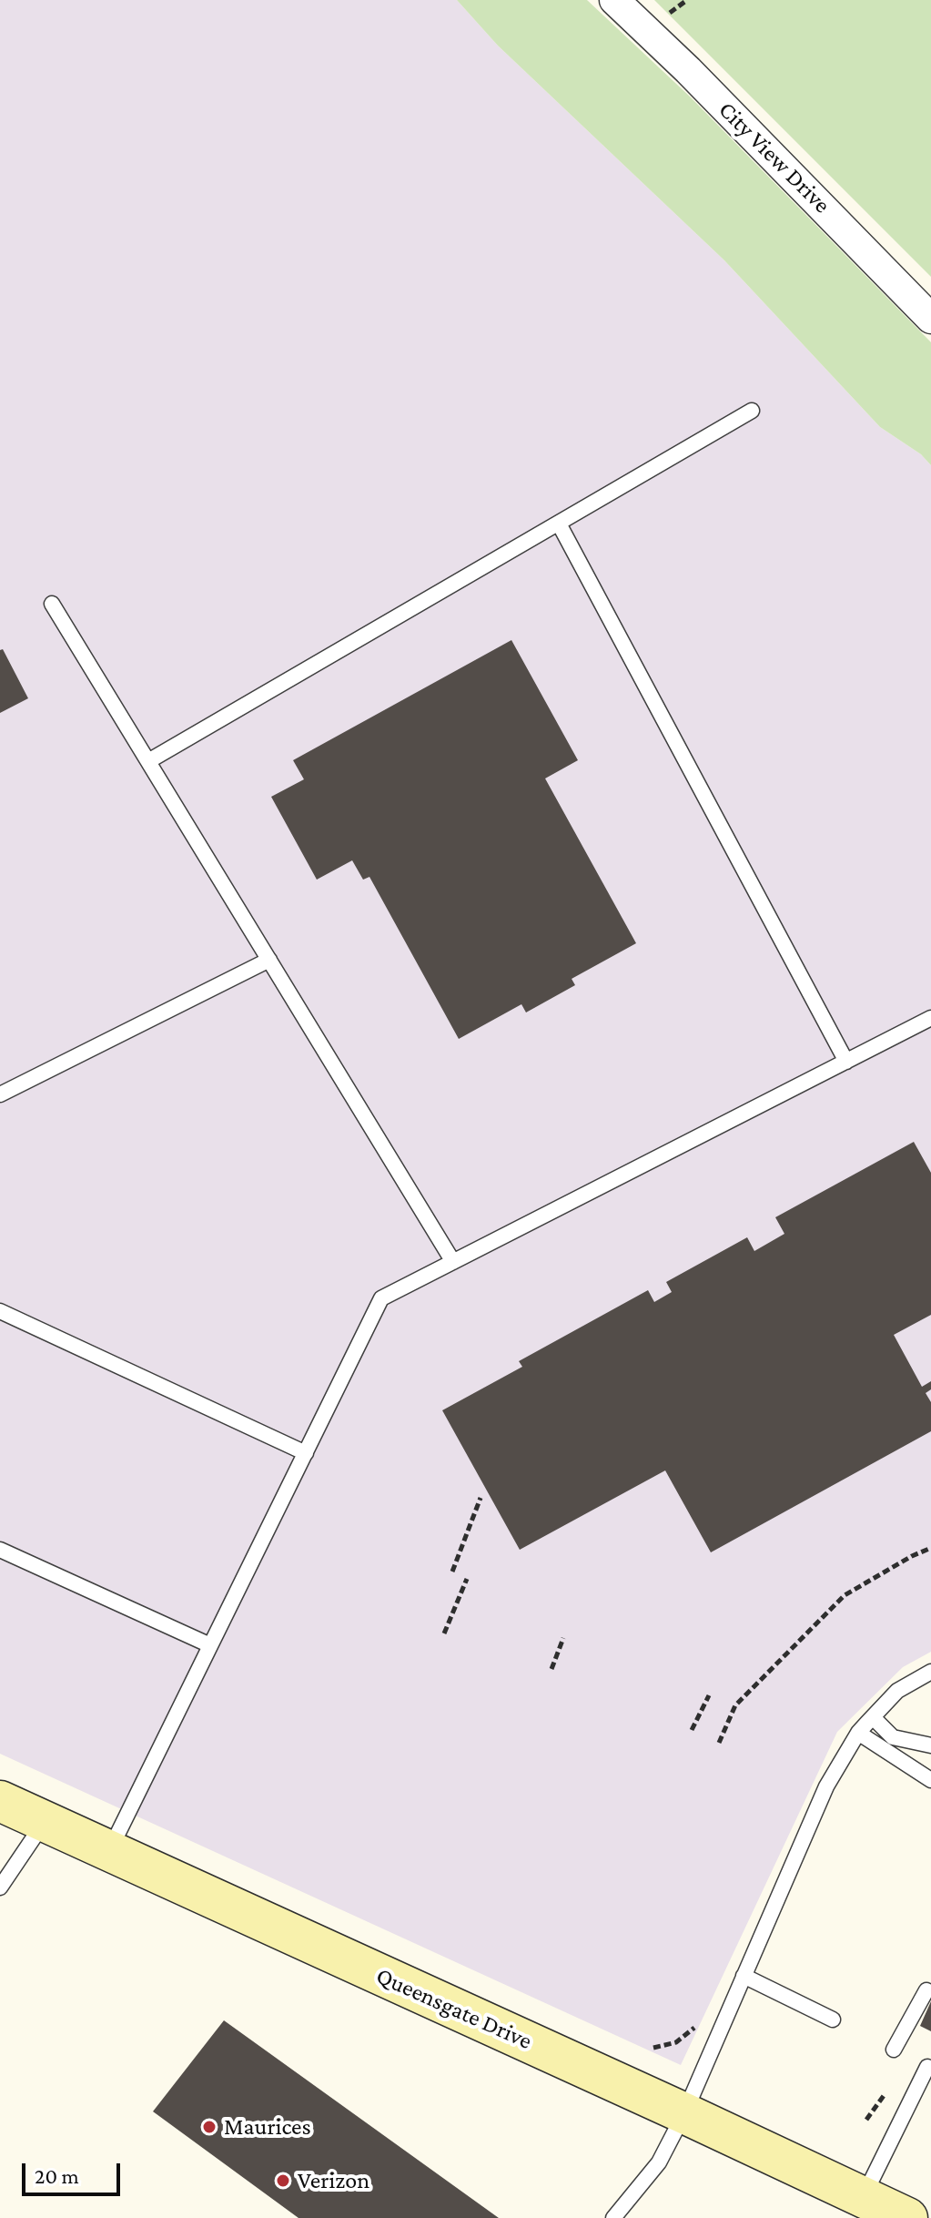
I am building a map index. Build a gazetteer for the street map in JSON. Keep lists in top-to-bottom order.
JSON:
{
  "streets": {
    "street": ["City View Drive", "Queensgate Drive"]
  },
  "places": ["Maurices", "Verizon"],
  "scale_bar": "20 m"
}
